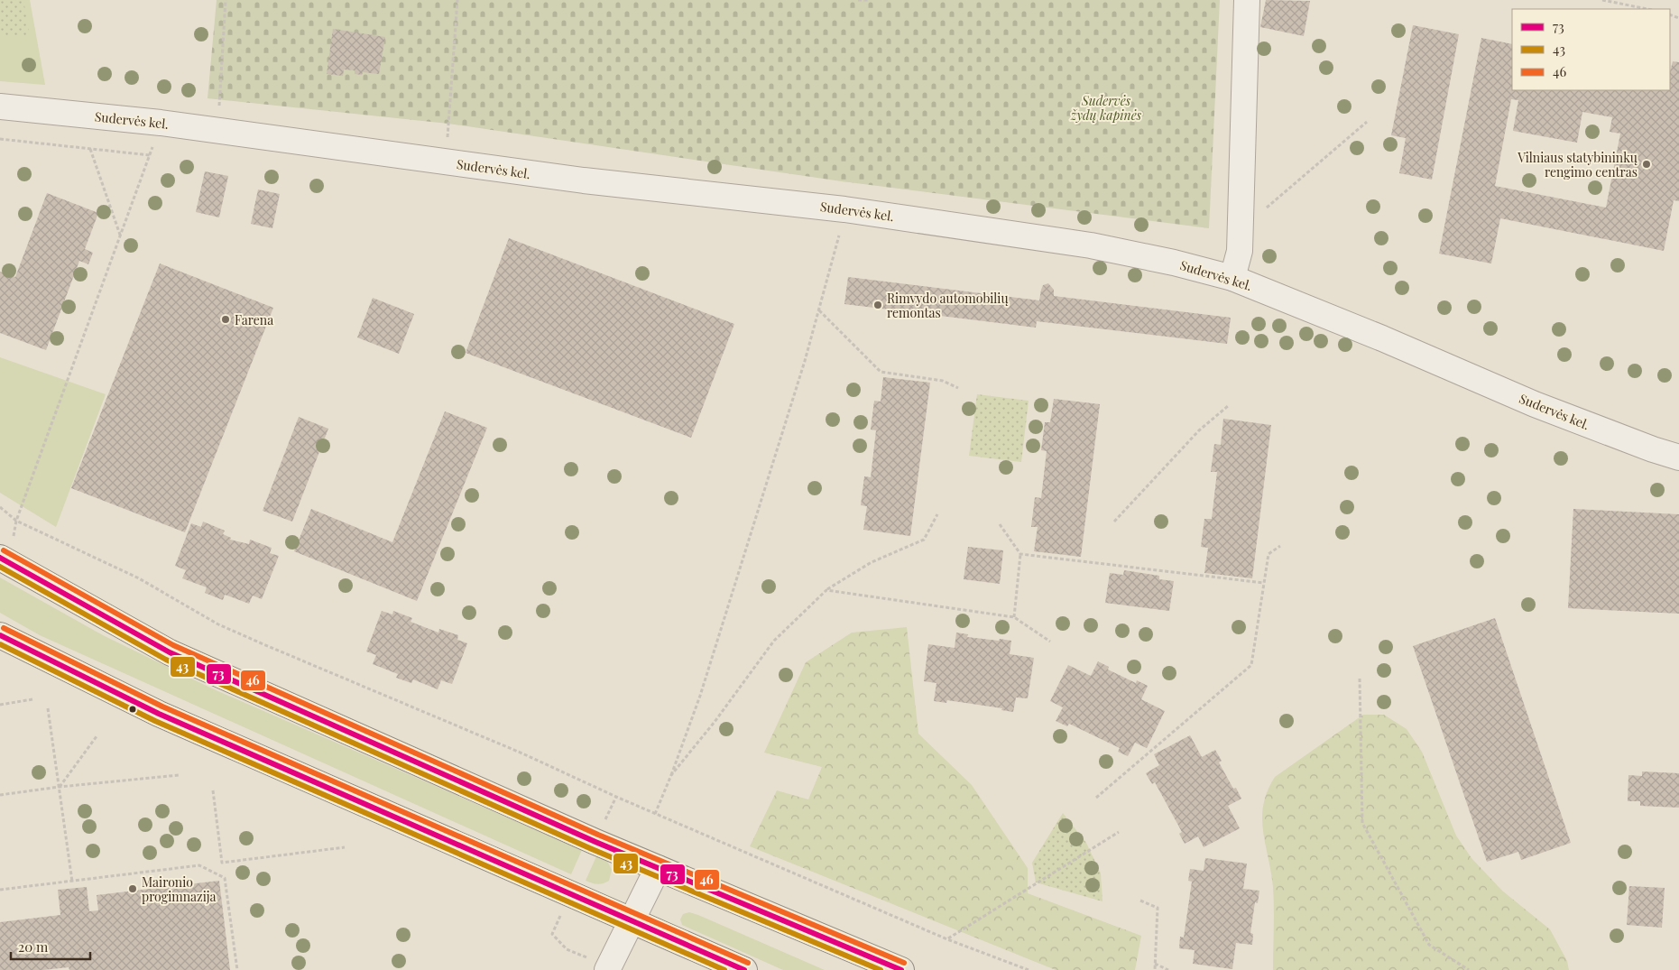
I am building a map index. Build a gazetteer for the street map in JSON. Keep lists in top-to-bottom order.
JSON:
{
  "streets": {
    "street": ["Sudervės kel."]
  },
  "parks": ["Sudervės žydų kapinės"],
  "places": [
    "Vilniaus statybininkų rengimo centras",
    "Rimvydo automobilių remontas",
    "Farena",
    "Maironio progimnazija"
  ],
  "lines": ["transit line 46", "transit line 73", "transit line 43"],
  "legend": ["73", "43", "46"],
  "scale_bar": "20 m"
}
